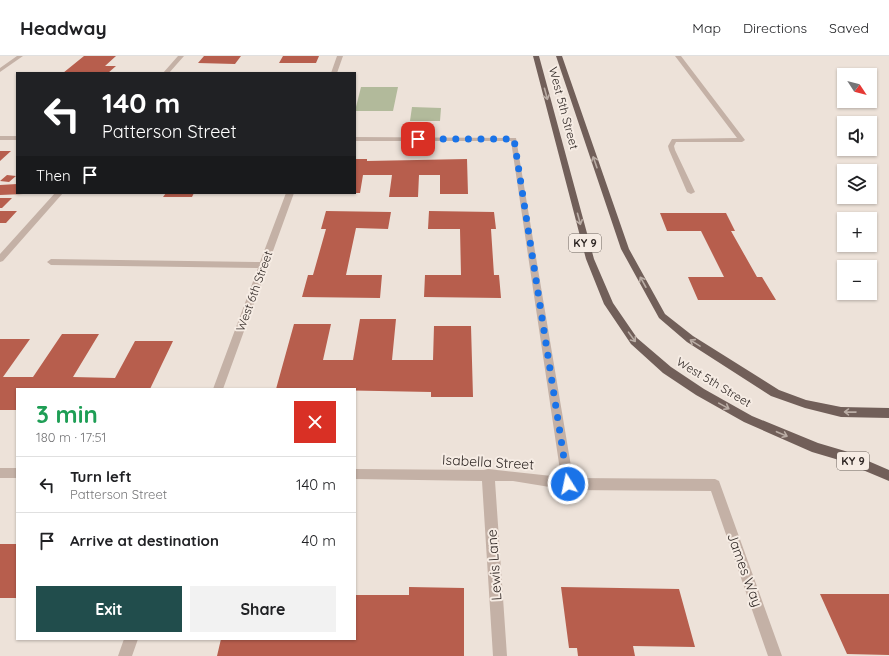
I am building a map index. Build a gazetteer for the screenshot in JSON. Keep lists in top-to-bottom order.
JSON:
{
  "streets": {
    "main road": ["West 5th Street", "KY 9"],
    "street": [
      "West 6th Street",
      "Isabella Street",
      "Lewis Lane",
      "James Way"
    ]
  },
  "crossings": [
    ["Isabella Street", "Lewis Lane"],
    ["Isabella Street", "James Way"]
  ],
  "north": "bottom right",
  "page": {
    "header": "Headway",
    "nav": ["Map", "Directions", "Saved"],
    "map_buttons": ["+", "−"],
    "turn": ["140 m", "Patterson Street"],
    "then": "Then",
    "heading": ["3 min", "180 m · 17:51"],
    "list": [
      {
        "name": "Turn left",
        "note": "Patterson Street",
        "value": "140 m"
      },
      {
        "name": "Arrive at destination",
        "value": "40 m"
      }
    ],
    "buttons": ["Exit", "Share"]
  }
}
